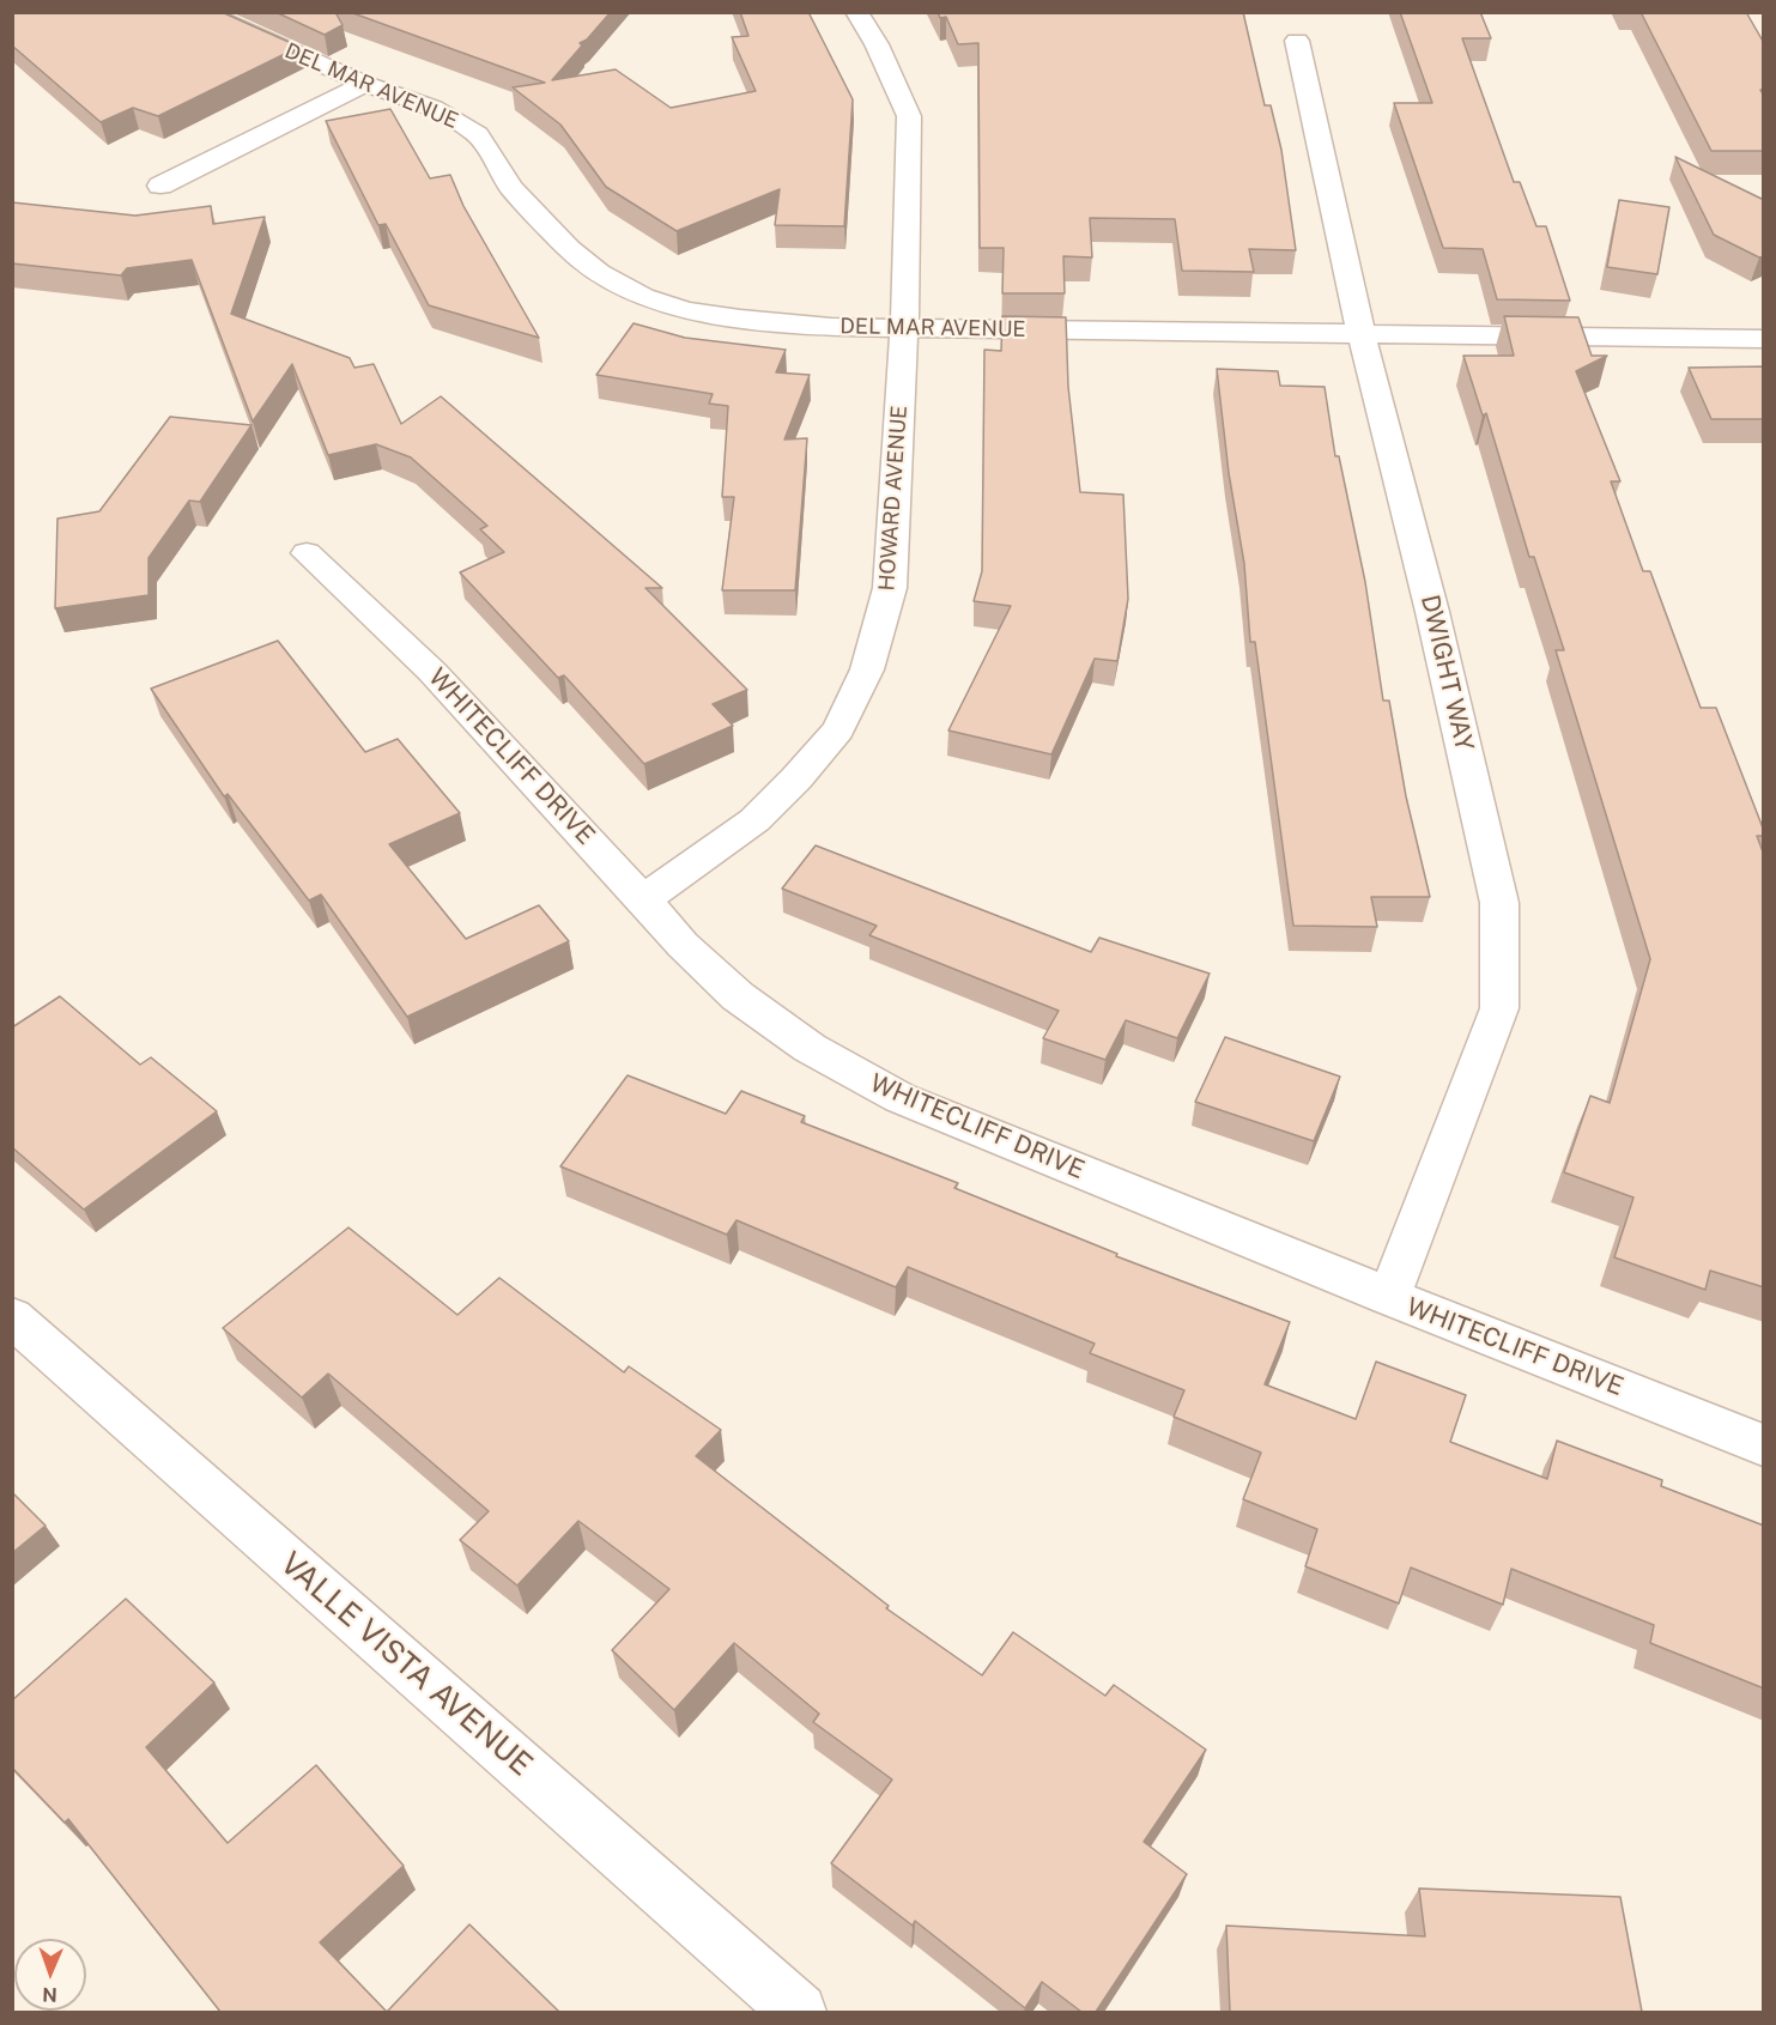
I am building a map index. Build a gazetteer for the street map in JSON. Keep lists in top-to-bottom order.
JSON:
{
  "streets": {
    "street": [
      "DEL MAR AVENUE",
      "HOWARD AVENUE",
      "DWIGHT WAY",
      "WHITECLIFF DRIVE",
      "VALLE VISTA AVENUE"
    ]
  },
  "crossings": [
    ["DEL MAR AVENUE", "HOWARD AVENUE"],
    ["DEL MAR AVENUE", "DWIGHT WAY"],
    ["HOWARD AVENUE", "WHITECLIFF DRIVE"],
    ["DWIGHT WAY", "WHITECLIFF DRIVE"]
  ],
  "north": "bottom"
}
